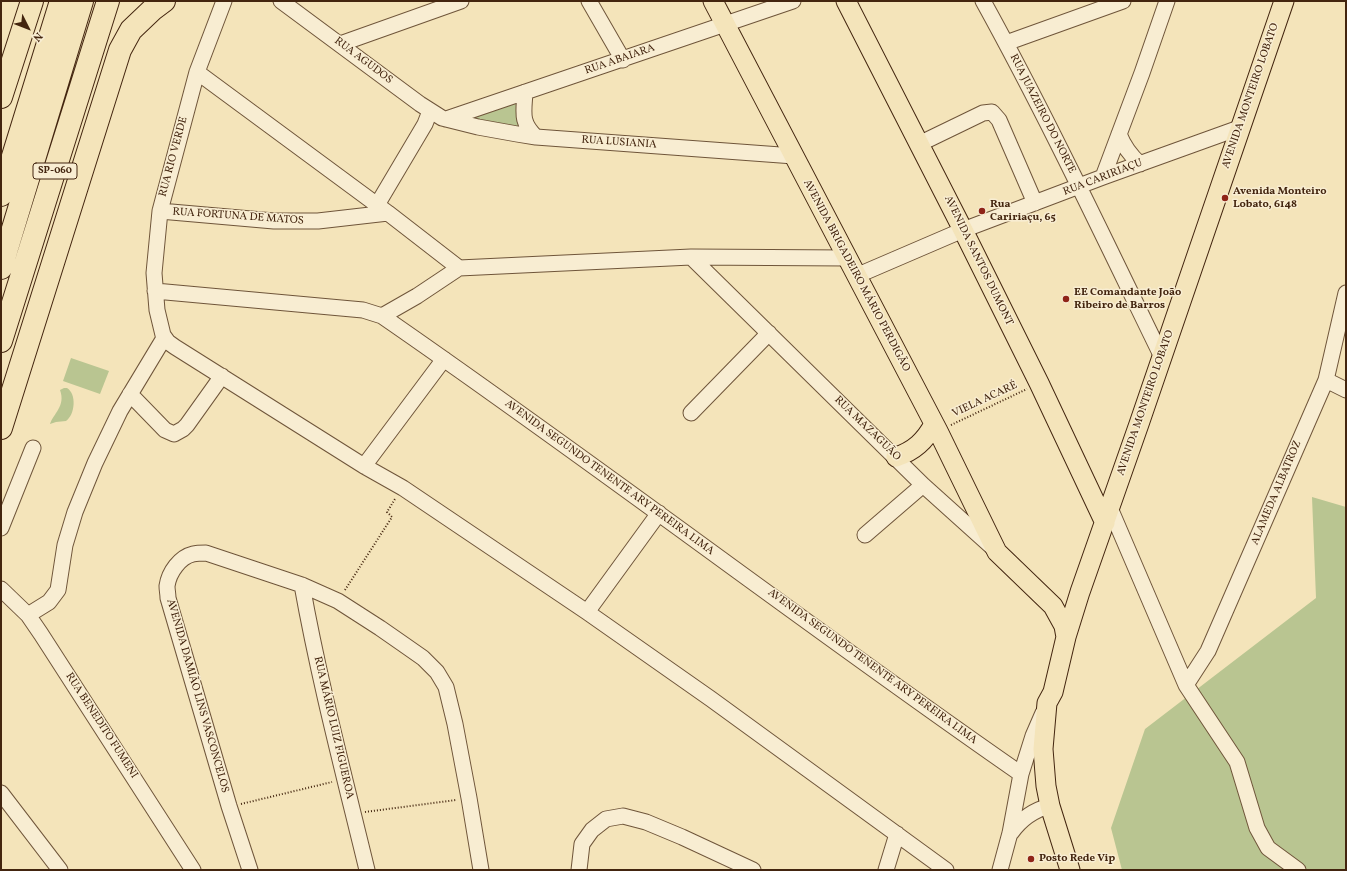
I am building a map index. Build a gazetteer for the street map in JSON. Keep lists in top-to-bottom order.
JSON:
{
  "streets": {
    "highway": ["SP-060"],
    "main road": [
      "AVENIDA MONTEIRO LOBATO",
      "AVENIDA SANTOS DUMONT",
      "AVENIDA BRIGADEIRO MÁRIO PERDIGÃO",
      "RUA MAZAGUÃO"
    ],
    "street": [
      "RUA ABAIARA",
      "RUA AGUDOS",
      "RUA JUAZEIRO DO NORTE",
      "RUA LUSIANIA",
      "RUA RIO VERDE",
      "RUA CARIRIAÇU",
      "RUA FORTUNA DE MATOS",
      "AVENIDA SEGUNDO TENENTE ARY PEREIRA LIMA",
      "ALAMEDA ALBATROZ",
      "AVENIDA DAMIÃO LINS VASCONCELOS",
      "RUA BENEDITO FUMENI",
      "RUA MÁRIO LUIZ FIGUEROA"
    ],
    "path": ["VIELA ACARÉ"]
  },
  "crossings": [
    ["RUA ABAIARA", "RUA AGUDOS"],
    ["RUA ABAIARA", "RUA LUSIANIA"],
    ["RUA ABAIARA", "AVENIDA BRIGADEIRO MÁRIO PERDIGÃO"],
    ["RUA AGUDOS", "RUA LUSIANIA"],
    ["AVENIDA MONTEIRO LOBATO", "RUA JUAZEIRO DO NORTE"],
    ["AVENIDA MONTEIRO LOBATO", "RUA CARIRIAÇU"],
    ["AVENIDA MONTEIRO LOBATO", "AVENIDA SANTOS DUMONT"],
    ["AVENIDA MONTEIRO LOBATO", "RUA MAZAGUÃO"],
    ["RUA JUAZEIRO DO NORTE", "RUA CARIRIAÇU"],
    ["RUA LUSIANIA", "AVENIDA BRIGADEIRO MÁRIO PERDIGÃO"],
    ["RUA RIO VERDE", "RUA FORTUNA DE MATOS"],
    ["RUA RIO VERDE", "AVENIDA SEGUNDO TENENTE ARY PEREIRA LIMA"],
    ["RUA CARIRIAÇU", "AVENIDA SANTOS DUMONT"],
    ["RUA CARIRIAÇU", "AVENIDA BRIGADEIRO MÁRIO PERDIGÃO"],
    ["AVENIDA SANTOS DUMONT", "VIELA ACARÉ"],
    ["AVENIDA BRIGADEIRO MÁRIO PERDIGÃO", "VIELA ACARÉ"],
    ["AVENIDA BRIGADEIRO MÁRIO PERDIGÃO", "RUA MAZAGUÃO"],
    ["AVENIDA DAMIÃO LINS VASCONCELOS", "RUA MÁRIO LUIZ FIGUEROA"]
  ],
  "places": [
    "Avenida Monteiro Lobato, 6148",
    "Rua Caririaçu, 65",
    "EE Comandante João Ribeiro de Barros",
    "Posto Rede Vip"
  ],
  "north": "bottom right"
}
